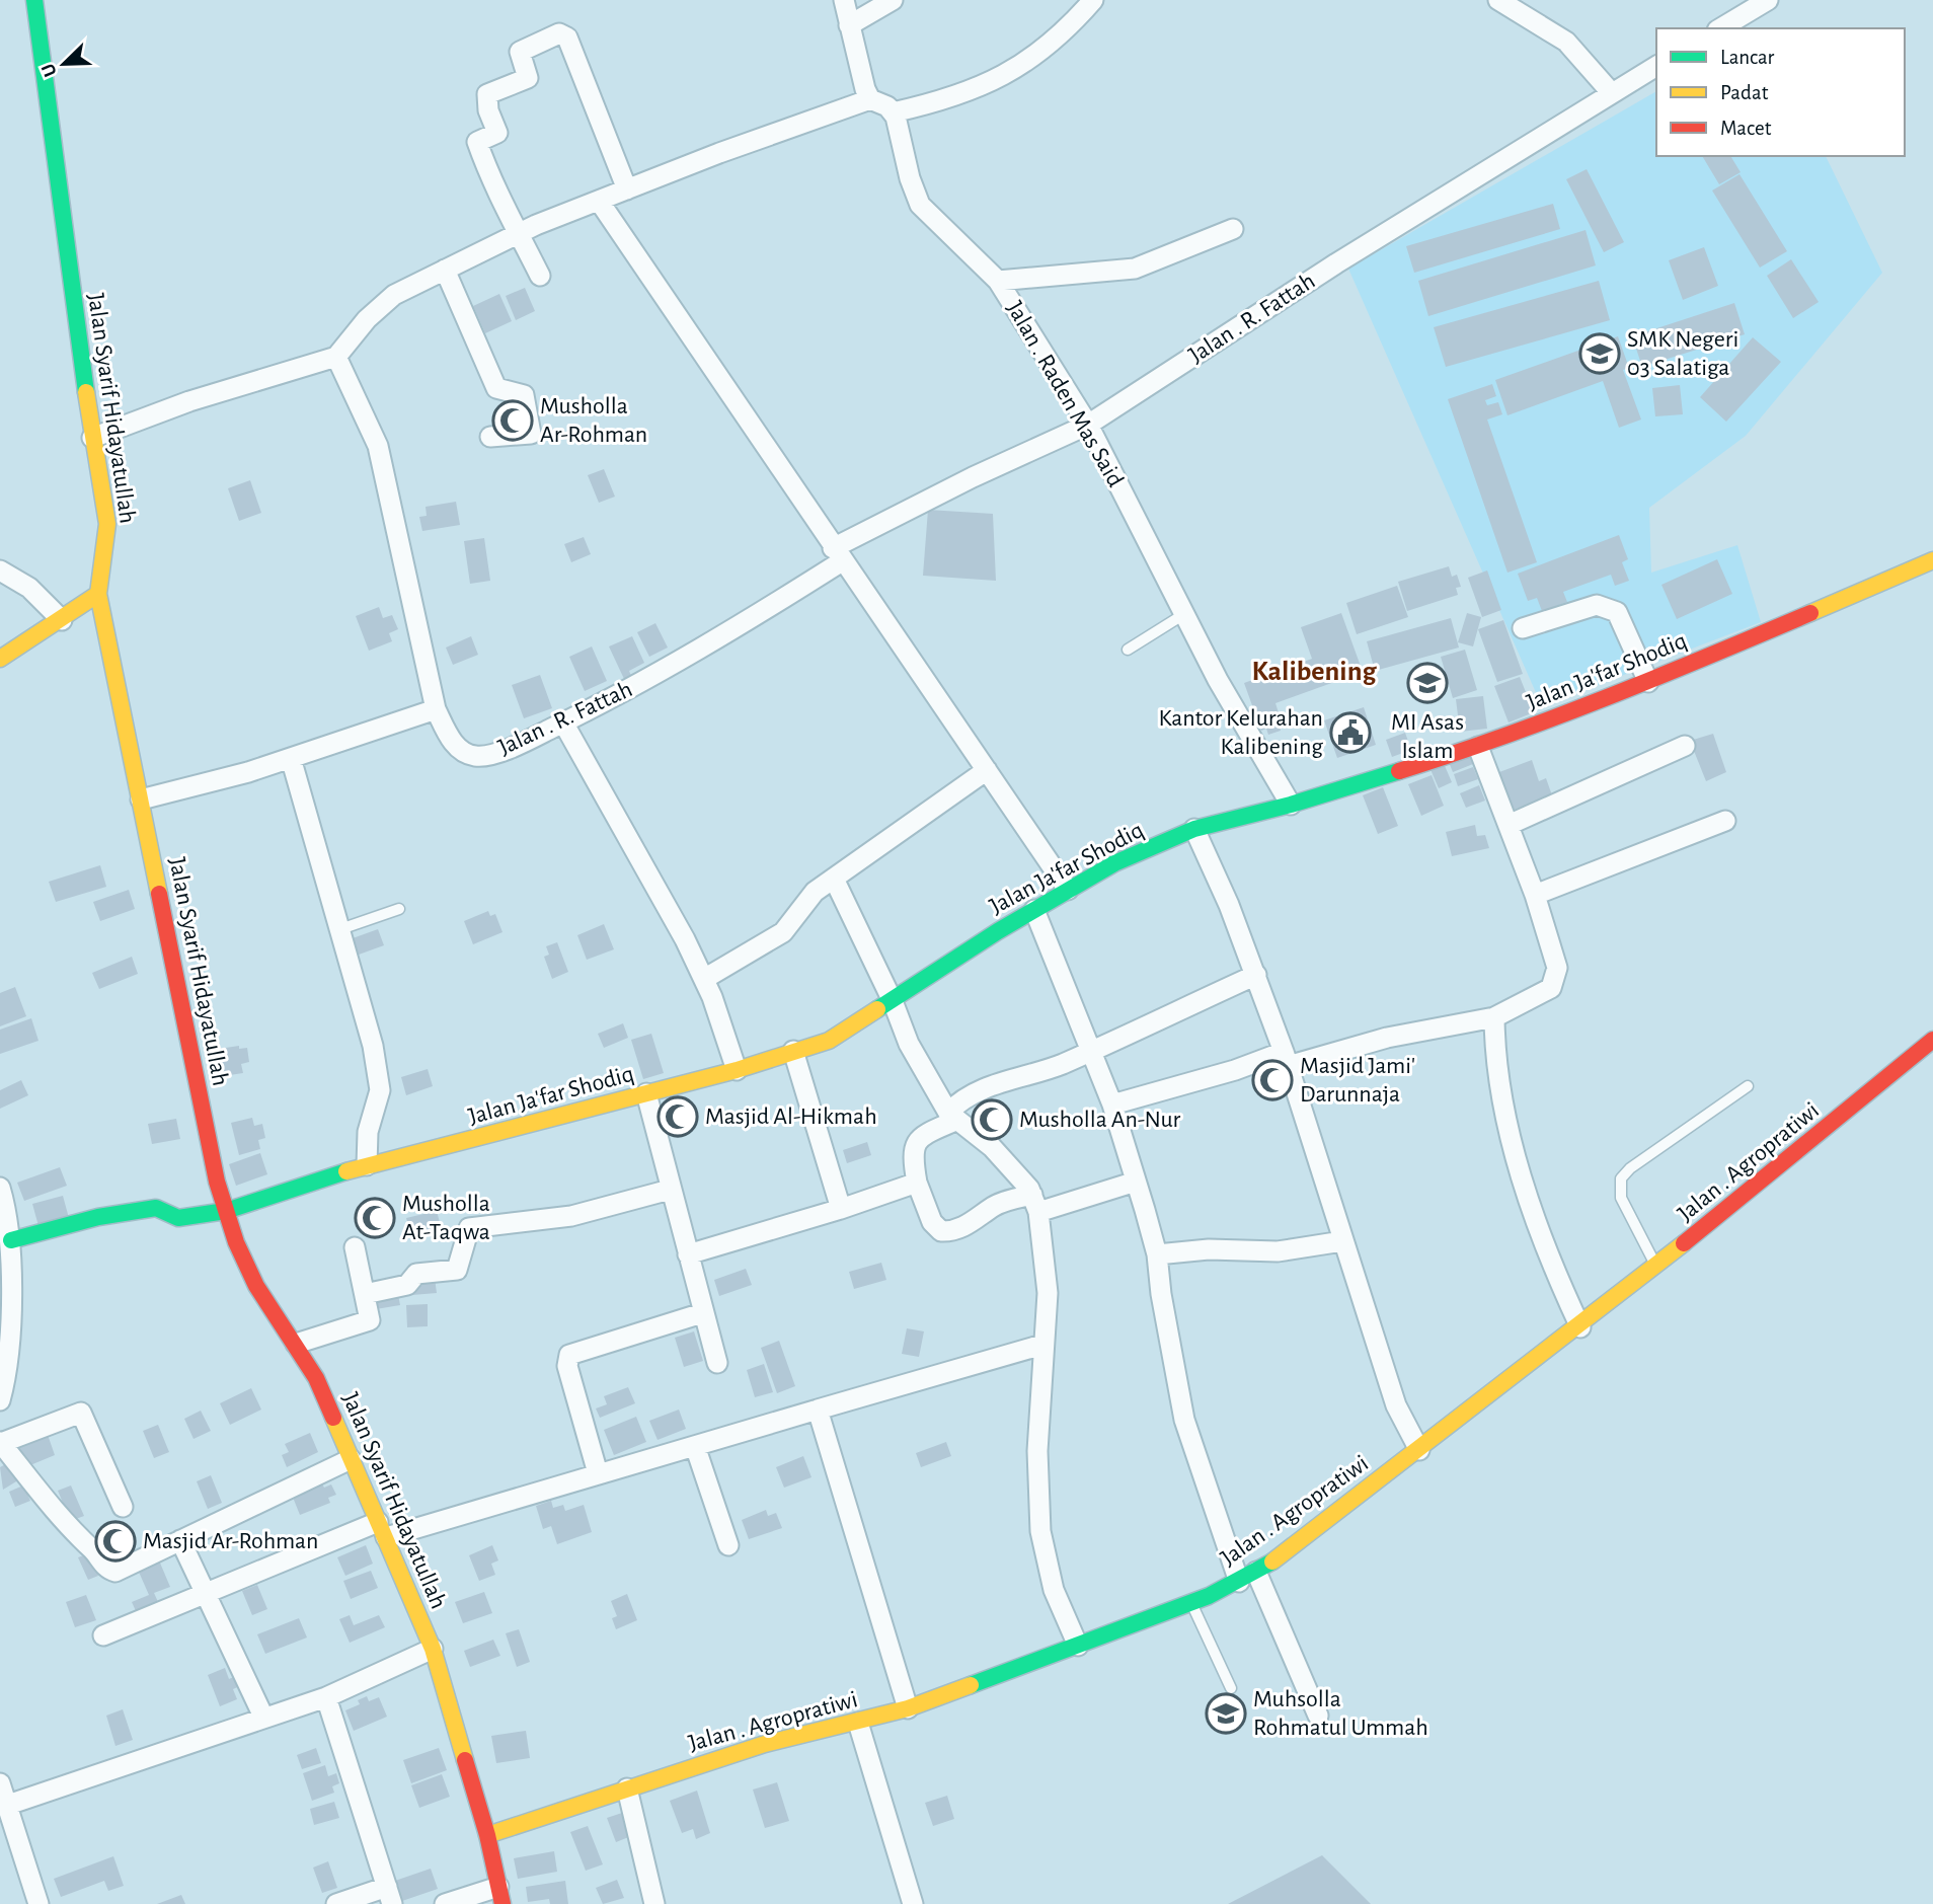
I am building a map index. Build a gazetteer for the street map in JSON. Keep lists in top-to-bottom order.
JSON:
{
  "streets": {
    "street": [
      "Jalan . R. Fattah",
      "Jalan . Raden Mas Said",
      "Jalan Syarif Hidayatullah",
      "Jalan Ja'far Shodiq",
      "Jalan . Agropratiwi"
    ]
  },
  "crossings": [
    ["Jalan . R. Fattah", "Jalan . Raden Mas Said"],
    ["Jalan . Raden Mas Said", "Jalan Ja'far Shodiq"],
    ["Jalan Syarif Hidayatullah", "Jalan Ja'far Shodiq"],
    ["Jalan Syarif Hidayatullah", "Jalan . Agropratiwi"]
  ],
  "districts": ["Kalibening"],
  "places": {
    "school or university": ["SMK Negeri 03 Salatiga", "MI Asas Islam", "Muhsolla Rohmatul Ummah"],
    "mosque": [
      "Musholla Ar-Rohman",
      "Masjid Jami' Darunnaja",
      "Masjid Al-Hikmah",
      "Musholla An-Nur",
      "Musholla At-Taqwa",
      "Masjid Ar-Rohman"
    ],
    "public building": ["Kantor Kelurahan Kalibening"]
  },
  "legend": ["Lancar", "Padat", "Macet"],
  "north": "bottom left"
}
